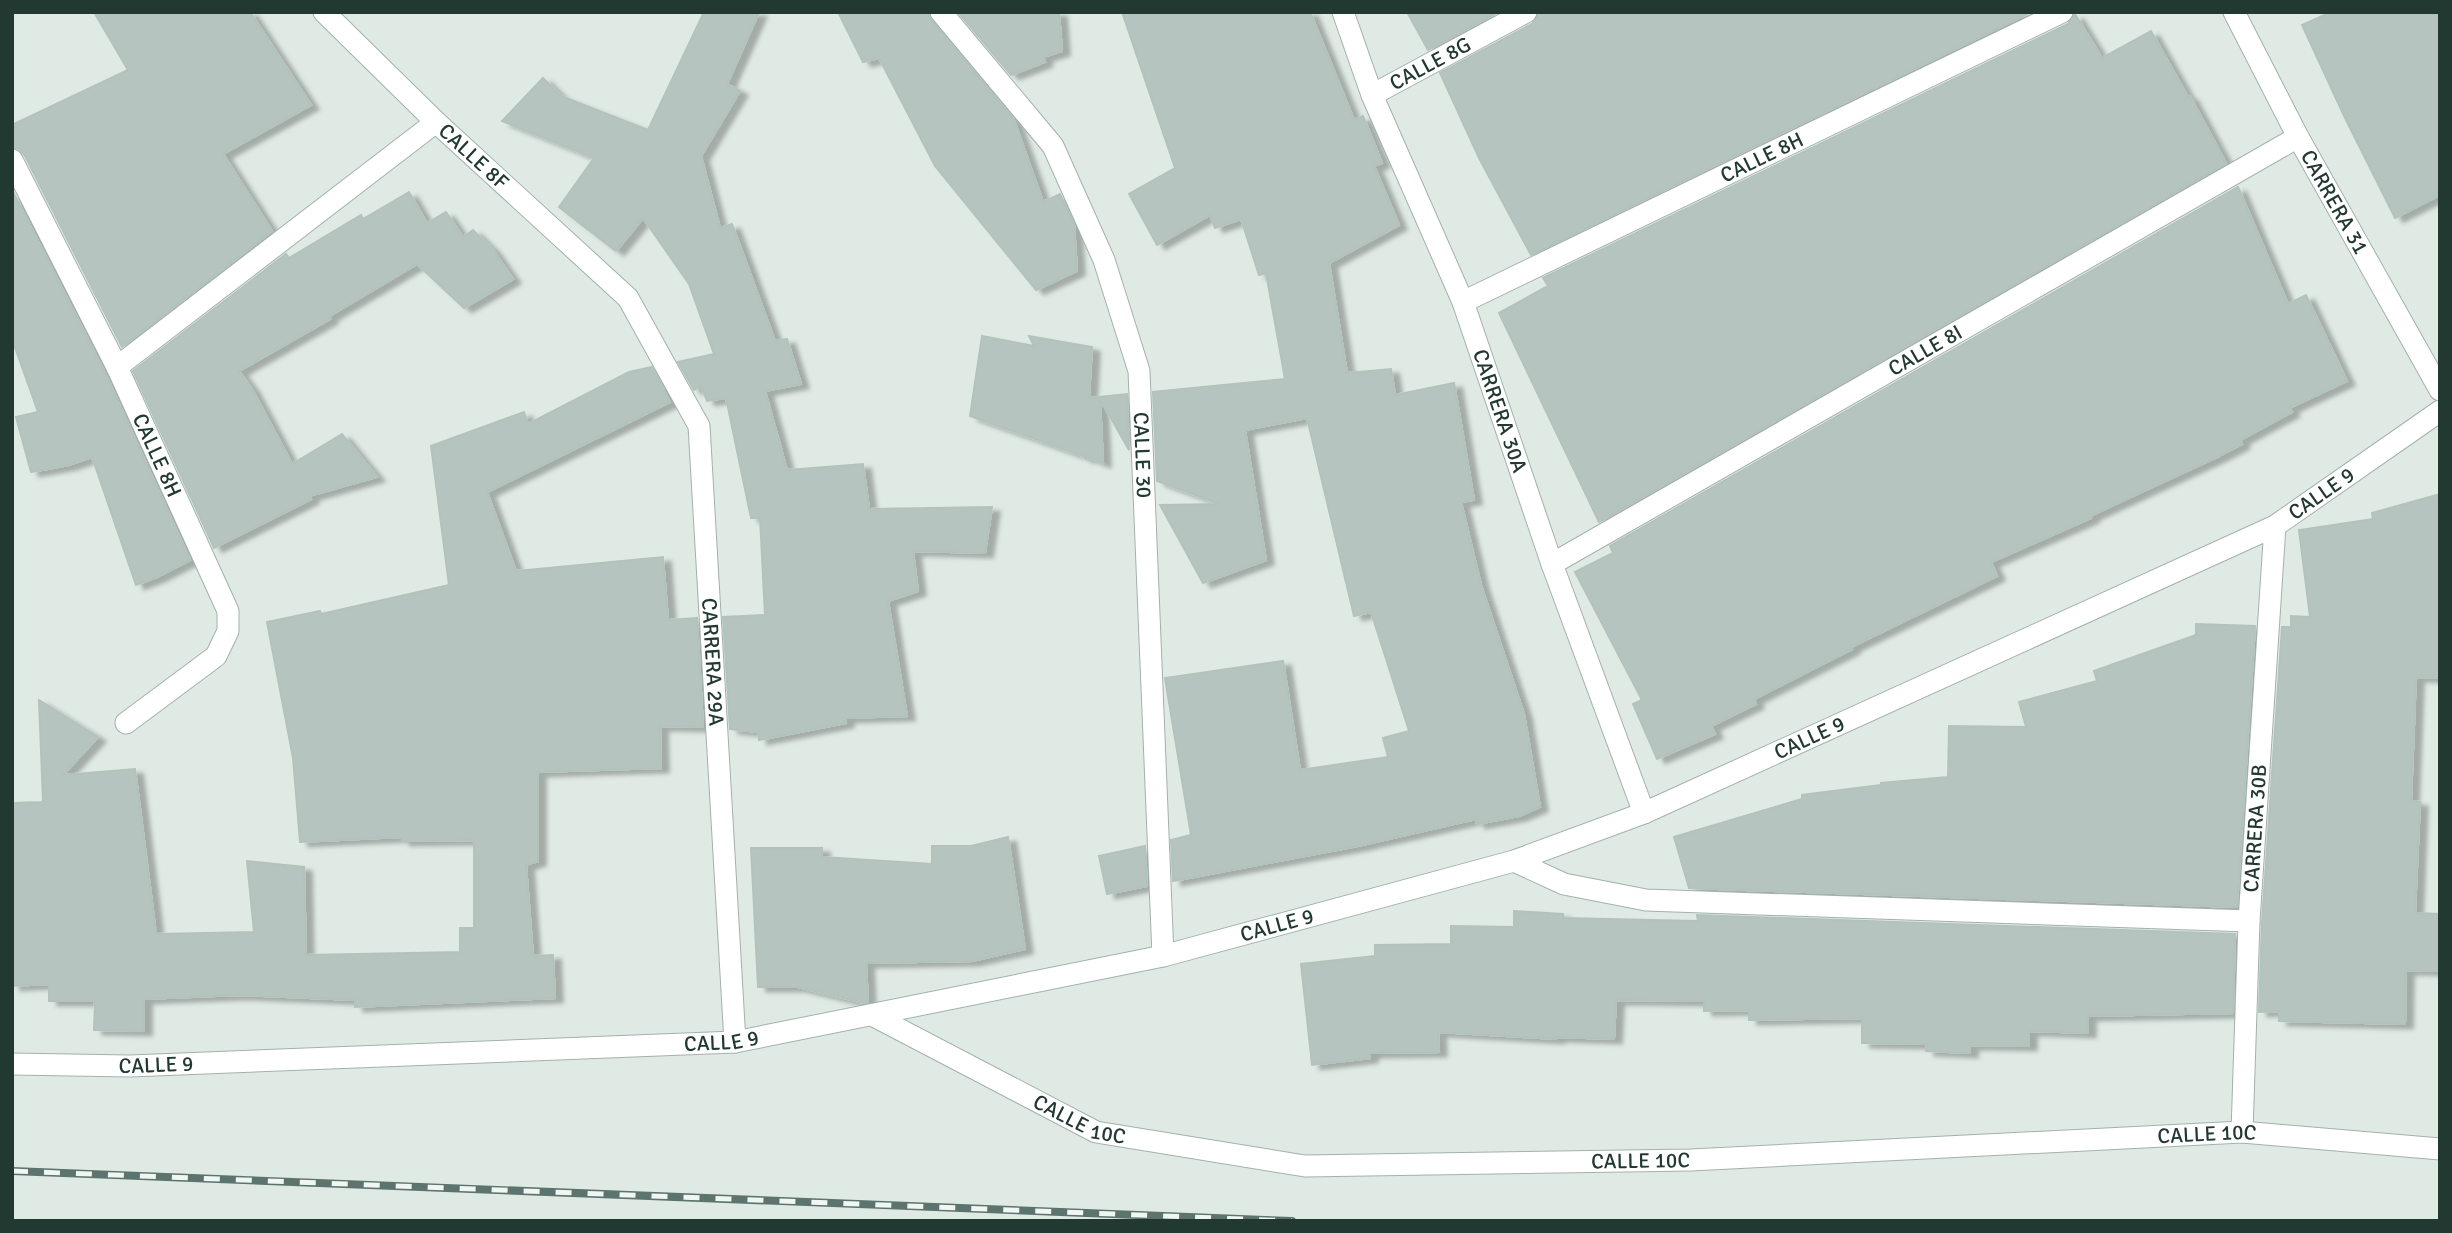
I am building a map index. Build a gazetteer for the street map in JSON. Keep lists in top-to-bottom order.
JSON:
{
  "streets": {
    "street": [
      "CALLE 8G",
      "CALLE 8F",
      "CALLE 8H",
      "CARRERA 31",
      "CALLE 8I",
      "CARRERA 30A",
      "CALLE 30",
      "CALLE 9",
      "CARRERA 29A",
      "CARRERA 30B",
      "CALLE 10C"
    ]
  },
  "crossings": [
    ["CALLE 8G", "CARRERA 30A"],
    ["CALLE 8F", "CARRERA 29A"],
    ["CALLE 8H", "CARRERA 30A"],
    ["CARRERA 31", "CALLE 8I"],
    ["CALLE 8I", "CARRERA 30A"],
    ["CARRERA 30A", "CALLE 9"],
    ["CALLE 30", "CALLE 9"],
    ["CALLE 9", "CARRERA 29A"],
    ["CALLE 9", "CARRERA 30B"],
    ["CALLE 9", "CALLE 10C"],
    ["CARRERA 30B", "CALLE 10C"]
  ]
}
